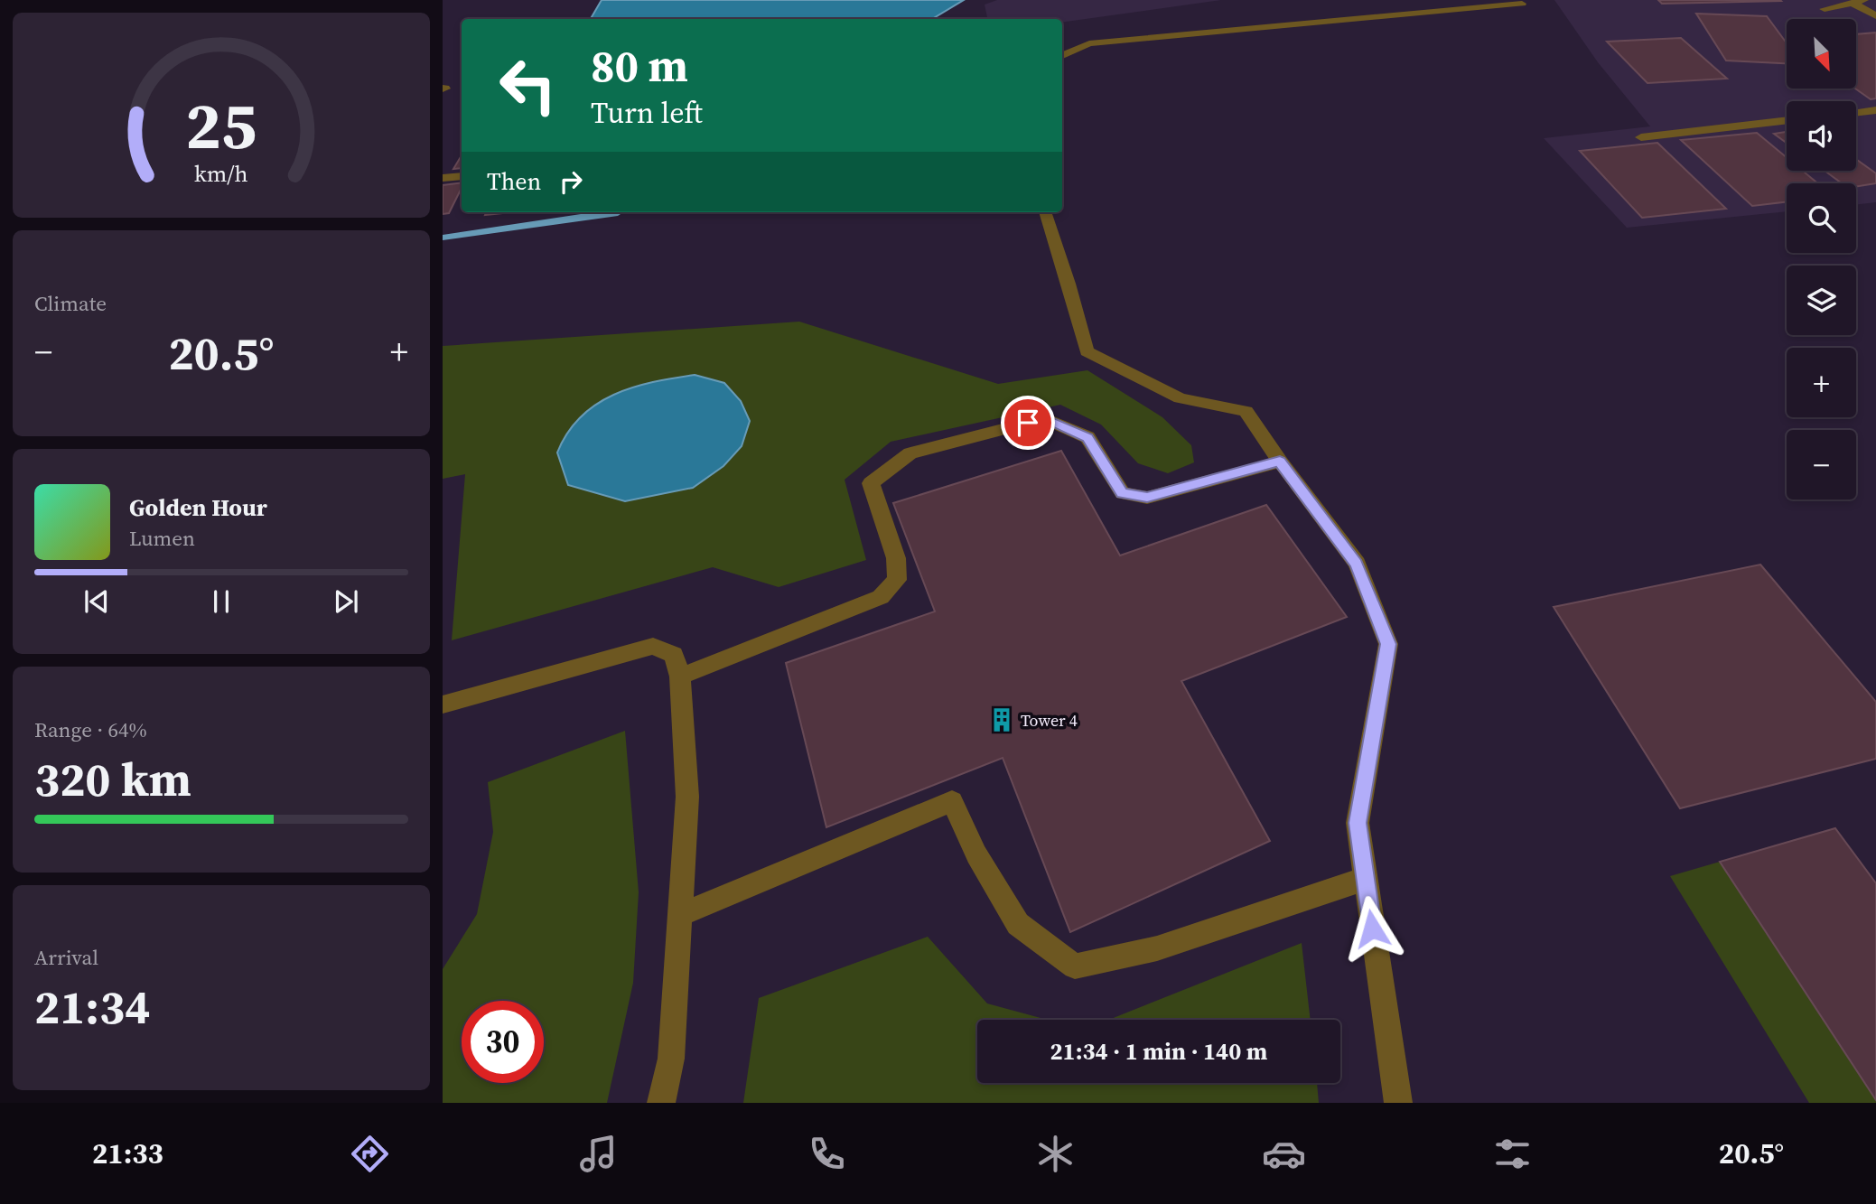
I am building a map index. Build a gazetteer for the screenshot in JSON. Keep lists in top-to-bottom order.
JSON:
{
  "places": {
    "building": ["Tower 4"]
  },
  "north": "bottom right",
  "page": {
    "map_buttons": ["+", "−"],
    "turn": ["80 m", "Turn left"],
    "then": "Then",
    "tile": [
      "Climate",
      ["Range · 64%", "320 km"],
      ["Arrival", "21:34"]
    ],
    "heat": ["−", "20.5°", "+"],
    "song": ["Golden Hour", "Lumen"],
    "limit": "30",
    "trip": "21:34 · 1 min · 140 m",
    "tabs": ["21:33", "20.5°"],
    "gauge": ["25", "km/h"]
  }
}
